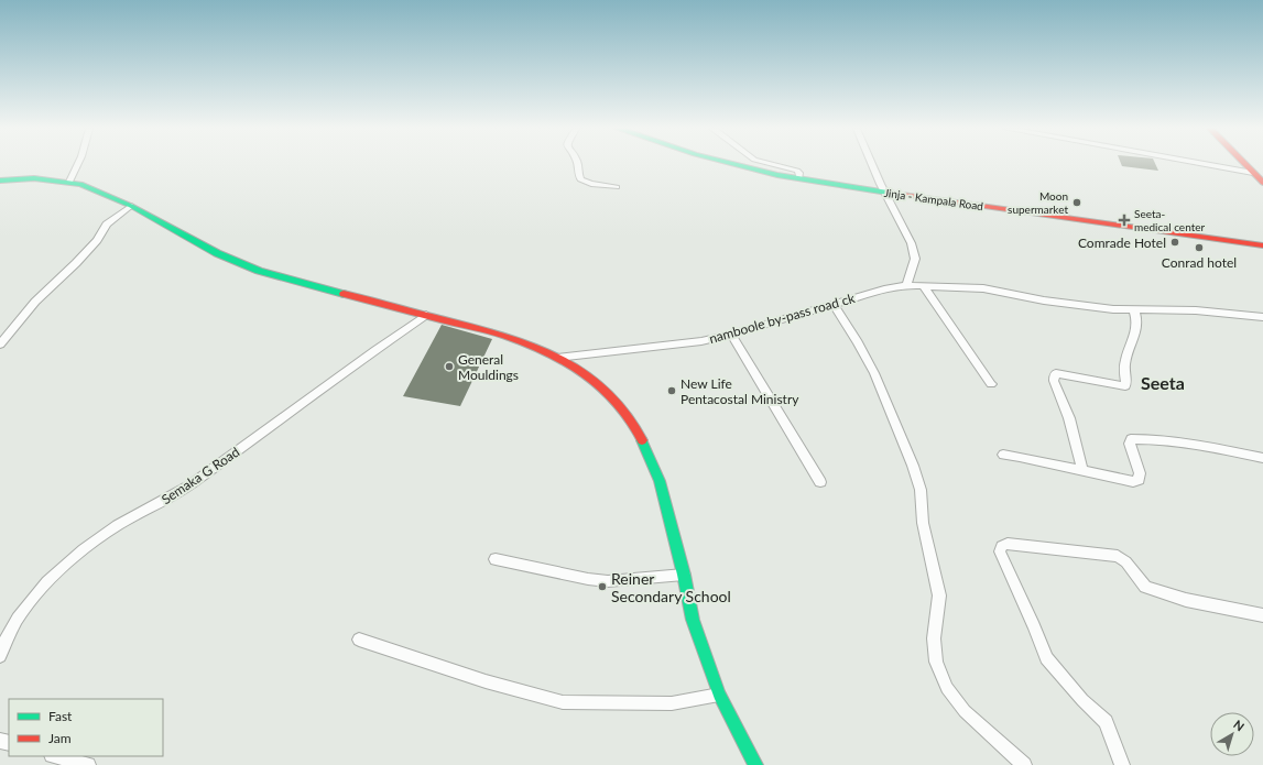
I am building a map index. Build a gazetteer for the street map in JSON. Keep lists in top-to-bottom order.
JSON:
{
  "streets": {
    "main road": ["Jinja - Kampala Road"],
    "street": ["namboole by-pass road ck", "Semaka G Road"]
  },
  "districts": ["Seeta"],
  "places": {
    "other": [
      "Moon supermarket",
      "Comrade Hotel",
      "Conrad hotel",
      "General Mouldings",
      "New Life Pentacostal Ministry",
      "Reiner Secondary School"
    ],
    "health": ["Seeta- medical center"]
  },
  "legend": ["Fast", "Jam"],
  "north": "top right"
}
